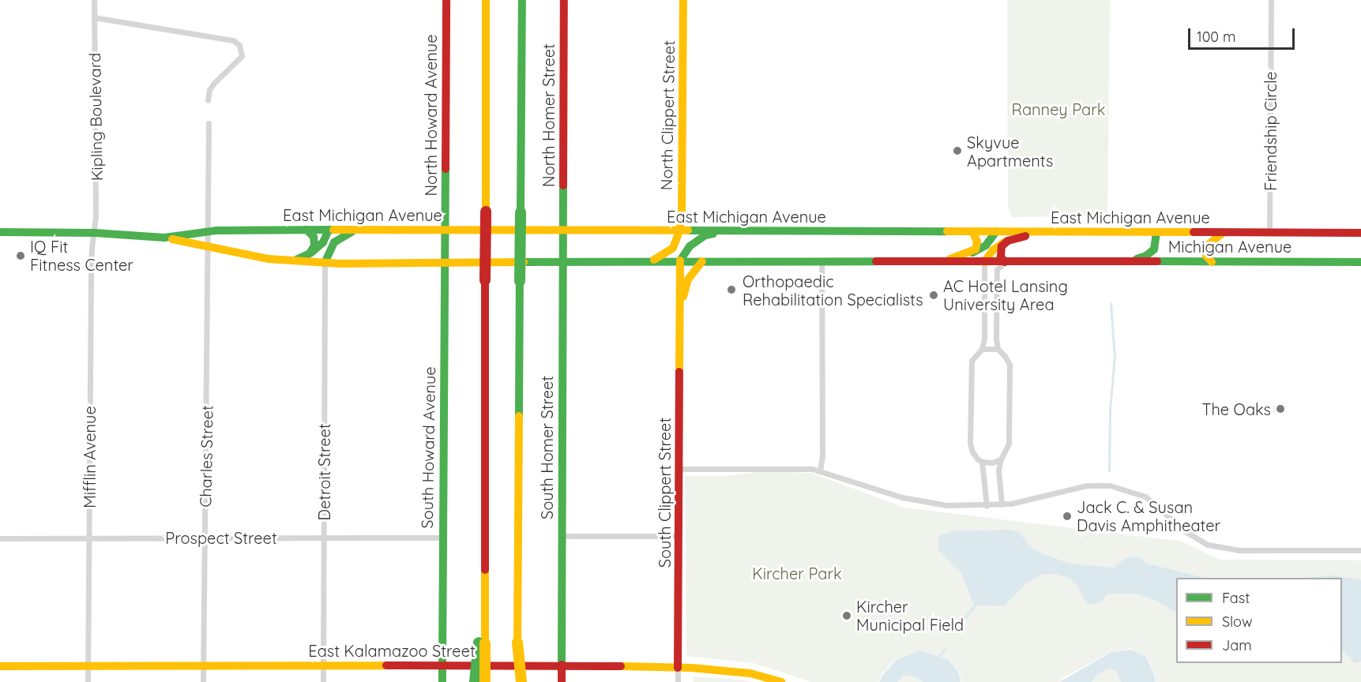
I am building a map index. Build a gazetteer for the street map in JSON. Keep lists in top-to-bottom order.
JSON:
{
  "streets": {
    "main road": [
      "North Howard Avenue",
      "North Homer Street",
      "North Clippert Street",
      "East Michigan Avenue",
      "Michigan Avenue",
      "South Howard Avenue",
      "South Homer Street",
      "South Clippert Street",
      "East Kalamazoo Street"
    ],
    "street": [
      "Kipling Boulevard",
      "Friendship Circle",
      "Charles Street",
      "Mifflin Avenue",
      "Detroit Street",
      "Prospect Street"
    ]
  },
  "crossings": [
    ["North Howard Avenue", "East Michigan Avenue"],
    ["North Howard Avenue", "South Howard Avenue"],
    ["North Homer Street", "East Michigan Avenue"],
    ["North Homer Street", "South Homer Street"],
    ["North Clippert Street", "East Michigan Avenue"],
    ["Kipling Boulevard", "East Michigan Avenue"],
    ["Kipling Boulevard", "Mifflin Avenue"],
    ["Friendship Circle", "East Michigan Avenue"],
    ["East Michigan Avenue", "Michigan Avenue"],
    ["East Michigan Avenue", "South Howard Avenue"],
    ["East Michigan Avenue", "South Homer Street"],
    ["East Michigan Avenue", "Charles Street"],
    ["East Michigan Avenue", "Mifflin Avenue"],
    ["East Michigan Avenue", "Detroit Street"],
    ["East Michigan Avenue", "South Clippert Street"],
    ["South Howard Avenue", "Prospect Street"],
    ["South Howard Avenue", "East Kalamazoo Street"],
    ["South Homer Street", "East Kalamazoo Street"],
    ["Charles Street", "Prospect Street"],
    ["Charles Street", "East Kalamazoo Street"],
    ["Mifflin Avenue", "Prospect Street"],
    ["Mifflin Avenue", "East Kalamazoo Street"],
    ["Detroit Street", "Prospect Street"],
    ["Detroit Street", "East Kalamazoo Street"],
    ["South Clippert Street", "East Kalamazoo Street"]
  ],
  "parks": ["Ranney Park", "Kircher Park"],
  "places": [
    "Skyvue Apartments",
    "IQ Fit Fitness Center",
    "Orthopaedic Rehabilitation Specialists",
    "AC Hotel Lansing University Area",
    "The Oaks",
    "Jack C. & Susan Davis Amphitheater",
    "Kircher Municipal Field"
  ],
  "legend": ["Fast", "Slow", "Jam"],
  "scale_bar": "100 m"
}
